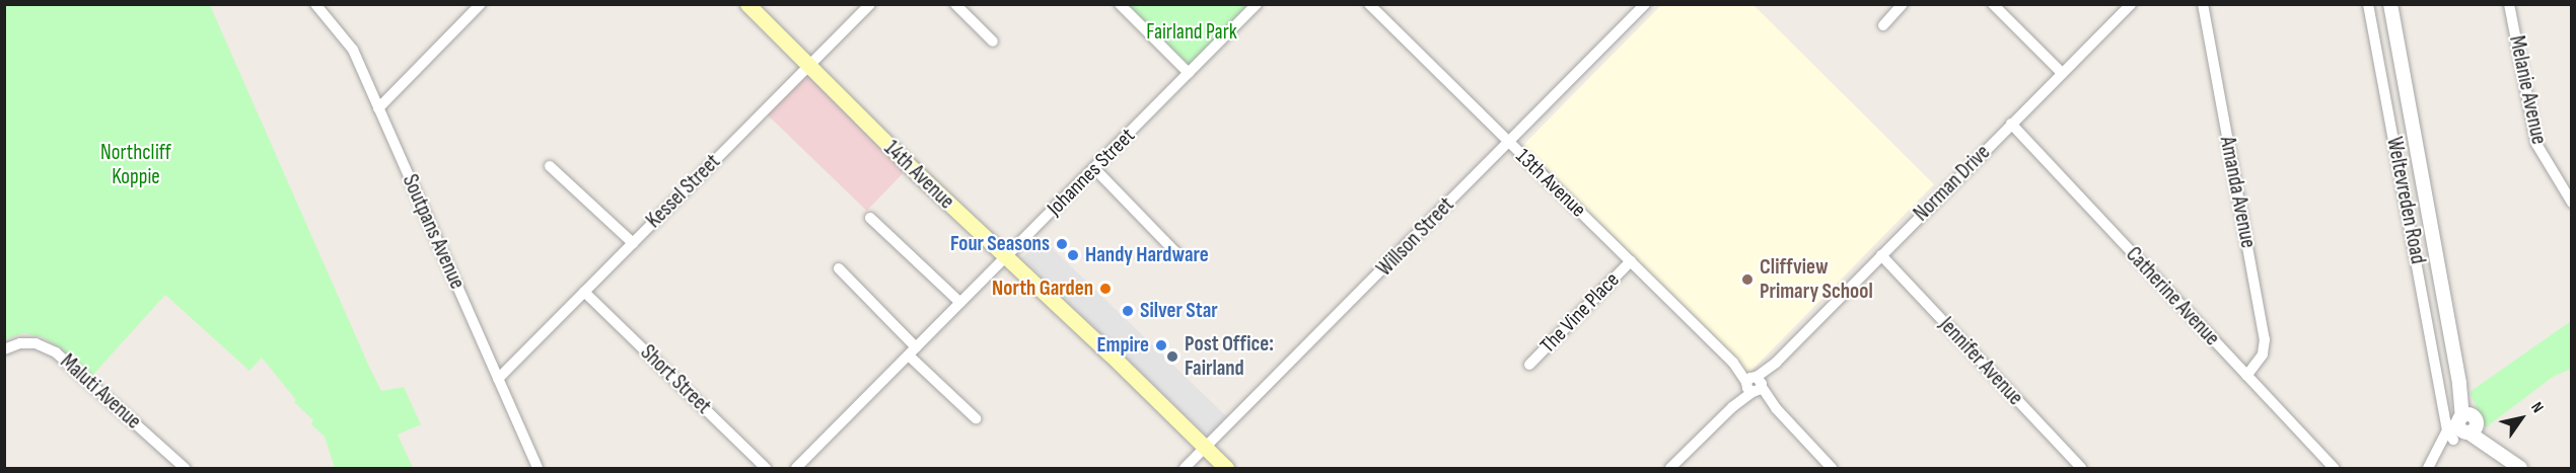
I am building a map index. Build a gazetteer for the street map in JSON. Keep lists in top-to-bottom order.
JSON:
{
  "streets": {
    "main road": ["14th Avenue"],
    "street": [
      "Melanie Avenue",
      "Johannes Street",
      "13th Avenue",
      "Norman Drive",
      "Kessel Street",
      "Amanda Avenue",
      "Weltevreden Road",
      "Soutpans Avenue",
      "Willson Street",
      "Catherine Avenue",
      "The Vine Place",
      "Jennifer Avenue",
      "Short Street",
      "Maluti Avenue"
    ]
  },
  "crossings": [
    ["Johannes Street", "14th Avenue"],
    ["14th Avenue", "Kessel Street"],
    ["14th Avenue", "Willson Street"],
    ["13th Avenue", "Norman Drive"],
    ["13th Avenue", "Willson Street"],
    ["13th Avenue", "The Vine Place"],
    ["Norman Drive", "Catherine Avenue"],
    ["Norman Drive", "Jennifer Avenue"],
    ["Kessel Street", "Soutpans Avenue"],
    ["Kessel Street", "Short Street"],
    ["Amanda Avenue", "Catherine Avenue"]
  ],
  "parks": ["Fairland Park", "Northcliff Koppie"],
  "places": [
    "Four Seasons",
    "Handy Hardware",
    "Cliffview Primary School",
    "North Garden",
    "Silver Star",
    "Empire",
    "Post Office: Fairland"
  ],
  "north": "top right"
}
